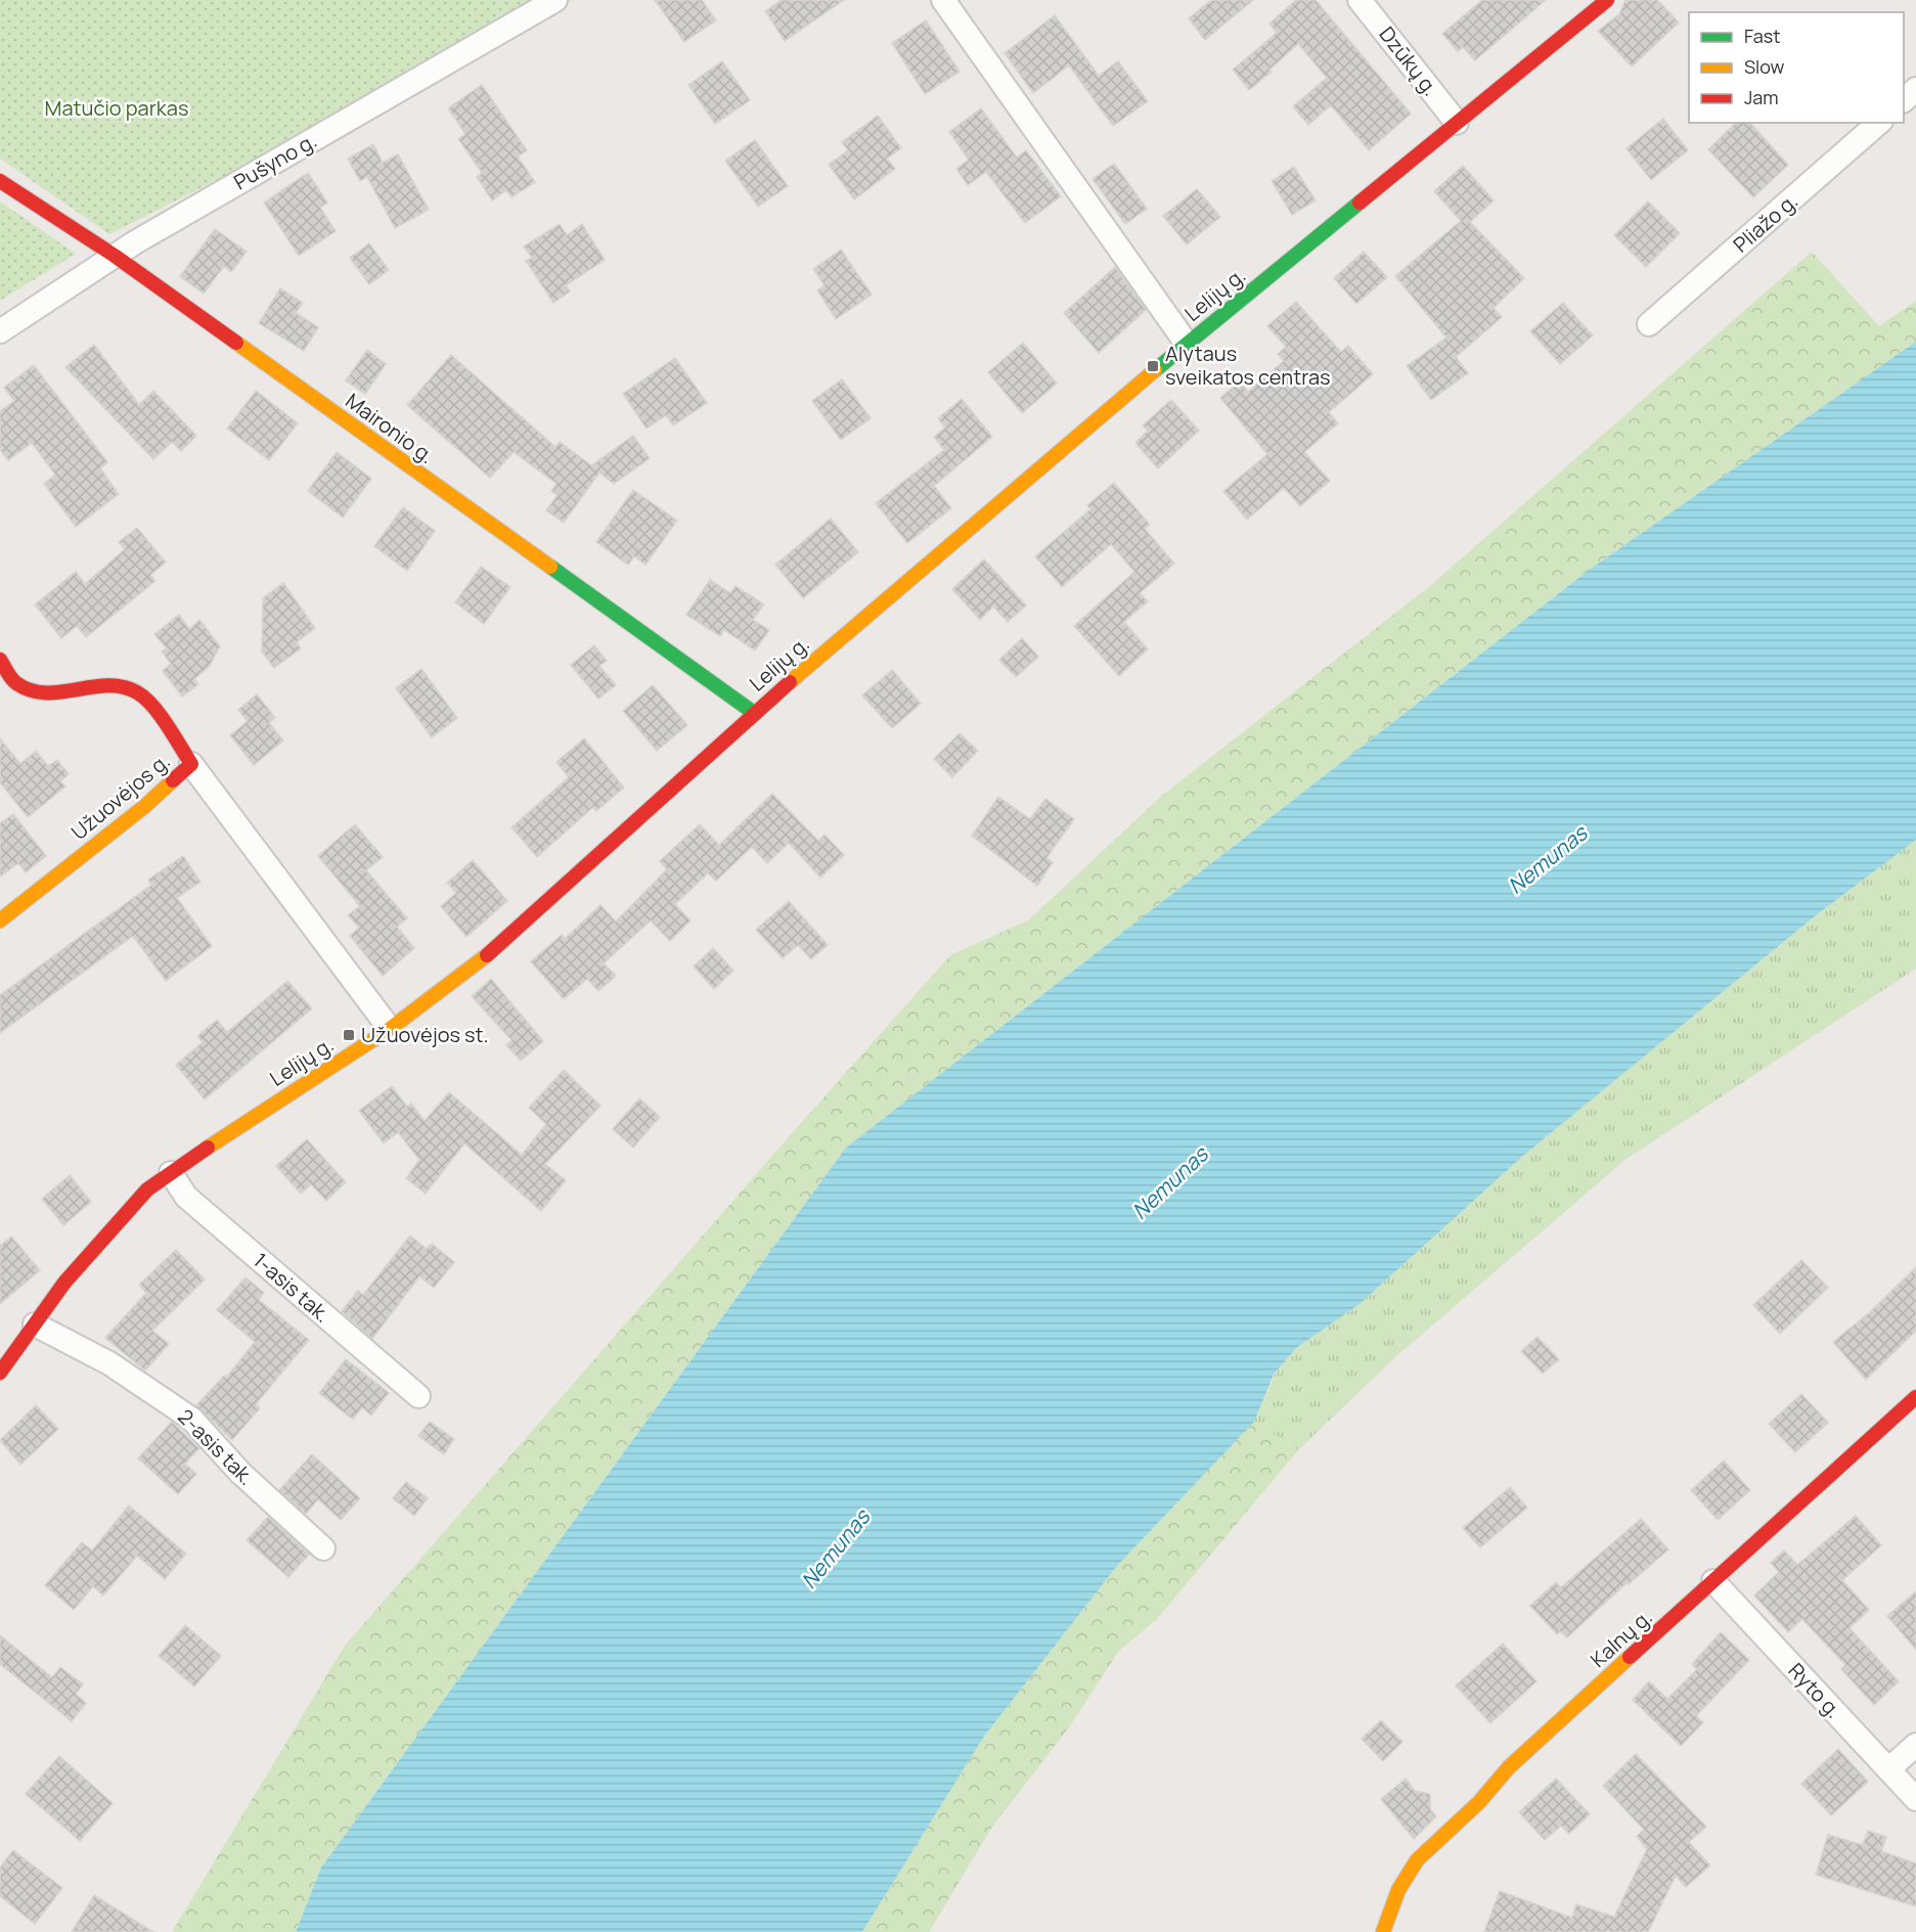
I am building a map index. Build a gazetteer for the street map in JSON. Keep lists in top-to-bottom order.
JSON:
{
  "streets": {
    "street": [
      "Dzūkų g.",
      "Pušyno g.",
      "Pliažo g.",
      "Lelijų g.",
      "Maironio g.",
      "Užuovėjos g.",
      "1-asis tak.",
      "2-asis tak.",
      "Kalnų g.",
      "Ryto g."
    ]
  },
  "crossings": [
    ["Dzūkų g.", "Lelijų g."],
    ["Pušyno g.", "Maironio g."],
    ["Lelijų g.", "Maironio g."],
    ["Lelijų g.", "1-asis tak."],
    ["Lelijų g.", "2-asis tak."],
    ["Kalnų g.", "Ryto g."]
  ],
  "water": ["Nemunas"],
  "parks": ["Matučio parkas"],
  "places": {
    "transit": ["Alytaus sveikatos centras", "Užuovėjos st."]
  },
  "legend": ["Fast", "Slow", "Jam"]
}
